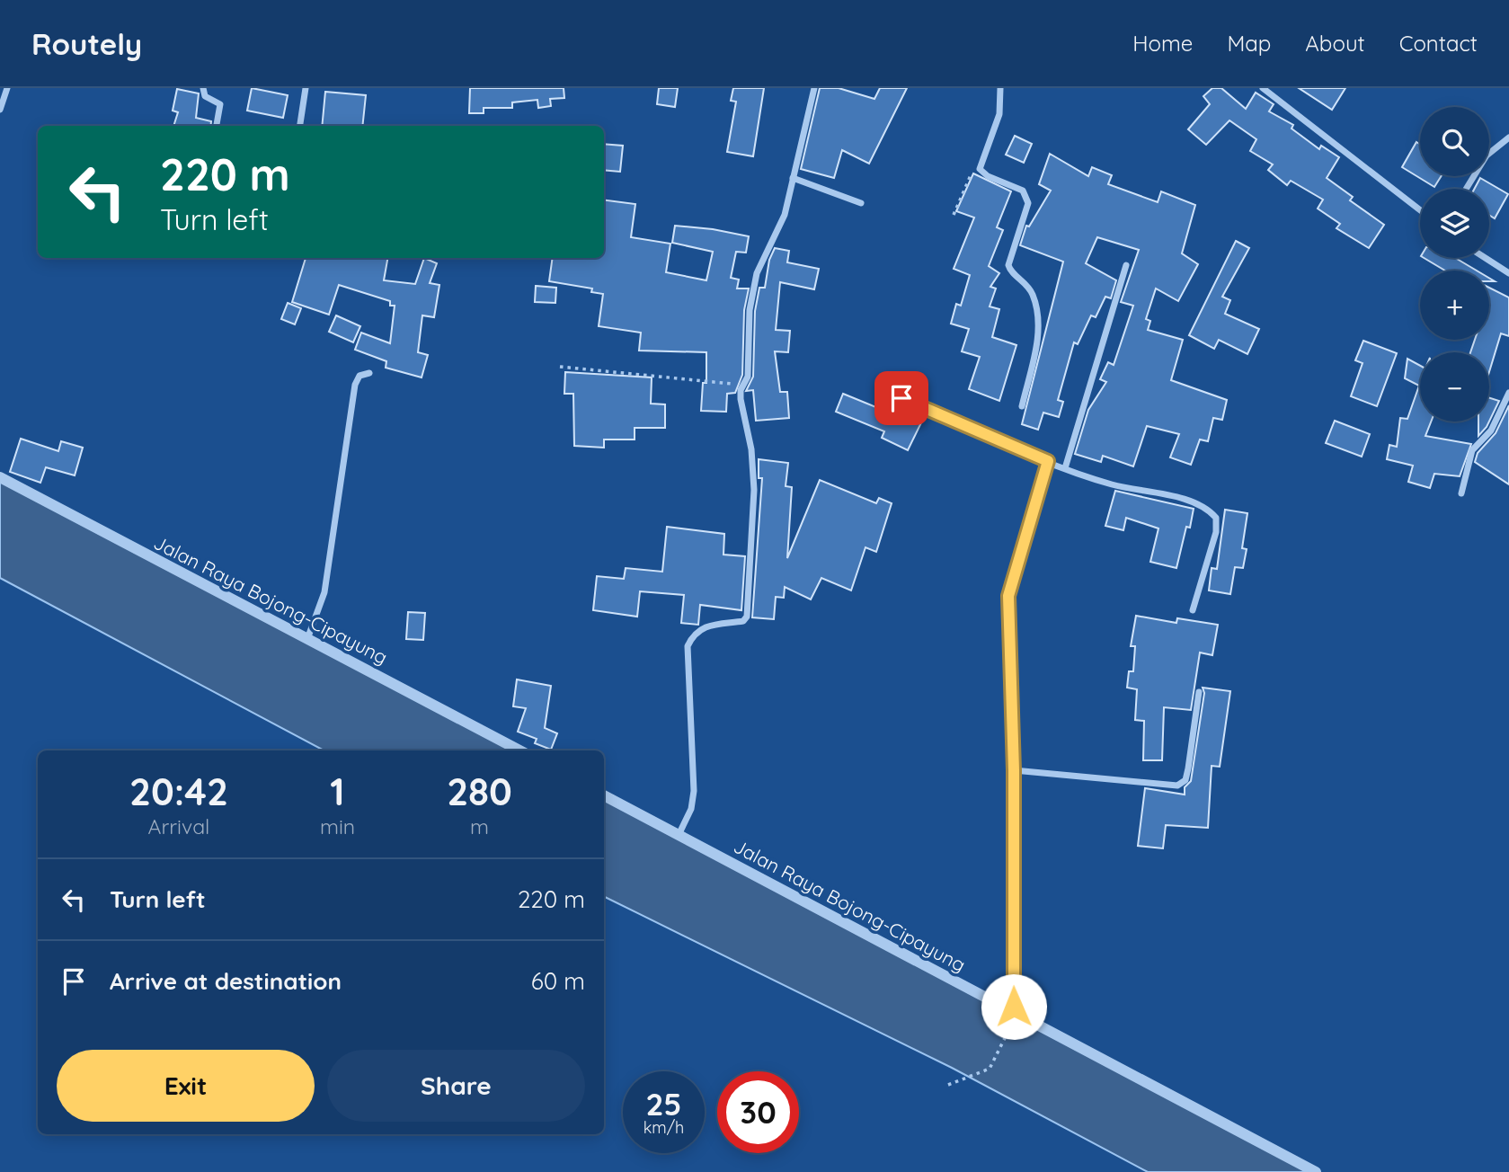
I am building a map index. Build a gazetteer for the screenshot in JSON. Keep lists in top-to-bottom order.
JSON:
{
  "streets": {
    "street": ["Jalan Raya Bojong-Cipayung"]
  },
  "page": {
    "header": "Routely",
    "nav": [
      "Home",
      "Map",
      "About",
      "Contact"
    ],
    "map_buttons": ["+", "−"],
    "turn": ["220 m", "Turn left"],
    "eta": [
      "20:42",
      "Arrival",
      "1",
      "min",
      "280",
      "m"
    ],
    "list": [
      {
        "name": "Turn left",
        "value": "220 m"
      },
      {
        "name": "Arrive at destination",
        "value": "60 m"
      }
    ],
    "buttons": ["Exit", "Share"],
    "speed": "25 km/h",
    "limit": "30"
  }
}
